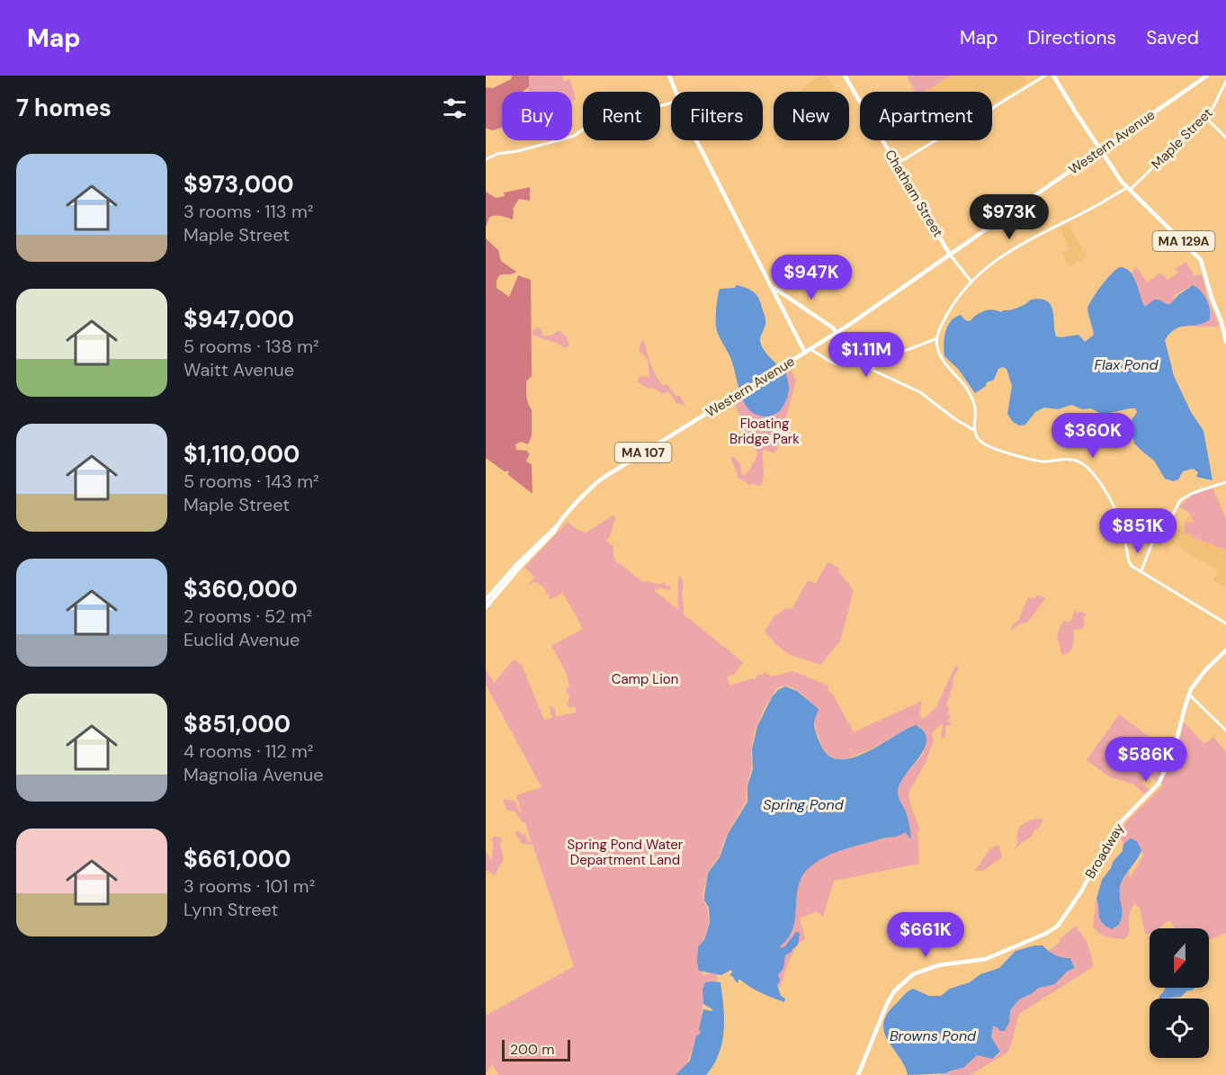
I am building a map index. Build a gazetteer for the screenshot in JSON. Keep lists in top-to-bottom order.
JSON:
{
  "streets": {
    "main road": [
      "Western Avenue",
      "Chatham Street",
      "MA 129A",
      "MA 107",
      "Broadway"
    ],
    "street": ["Maple Street"]
  },
  "crossings": [
    ["Maple Street", "Chatham Street"],
    ["Maple Street", "MA 129A"],
    ["Western Avenue", "Chatham Street"],
    ["Western Avenue", "MA 129A"],
    ["Western Avenue", "MA 107"]
  ],
  "water": ["Flax Pond", "Spring Pond", "Browns Pond"],
  "parks": ["Floating Bridge Park", "Camp Lion", "Spring Pond Water Department Land"],
  "scale_bar": "200 m",
  "north": "bottom",
  "page": {
    "header": "Map",
    "nav": ["Map", "Directions", "Saved"],
    "heading": "7 homes",
    "chip": [
      "Buy",
      "Rent",
      "Filters",
      "New",
      "Apartment"
    ],
    "list": [
      {
        "name": "$973,000",
        "note": "3 rooms · 113 m² · Maple Street"
      },
      {
        "name": "$947,000",
        "note": "5 rooms · 138 m² · Waitt Avenue"
      },
      {
        "name": "$1,110,000",
        "note": "5 rooms · 143 m² · Maple Street"
      },
      {
        "name": "$360,000",
        "note": "2 rooms · 52 m² · Euclid Avenue"
      },
      {
        "name": "$851,000",
        "note": "4 rooms · 112 m² · Magnolia Avenue"
      },
      {
        "name": "$661,000",
        "note": "3 rooms · 101 m² · Lynn Street"
      }
    ],
    "price": [
      "$973K",
      "$947K",
      "$1.11M",
      "$360K",
      "$851K",
      "$586K",
      "$661K"
    ],
    "scale": "200 m"
  }
}
